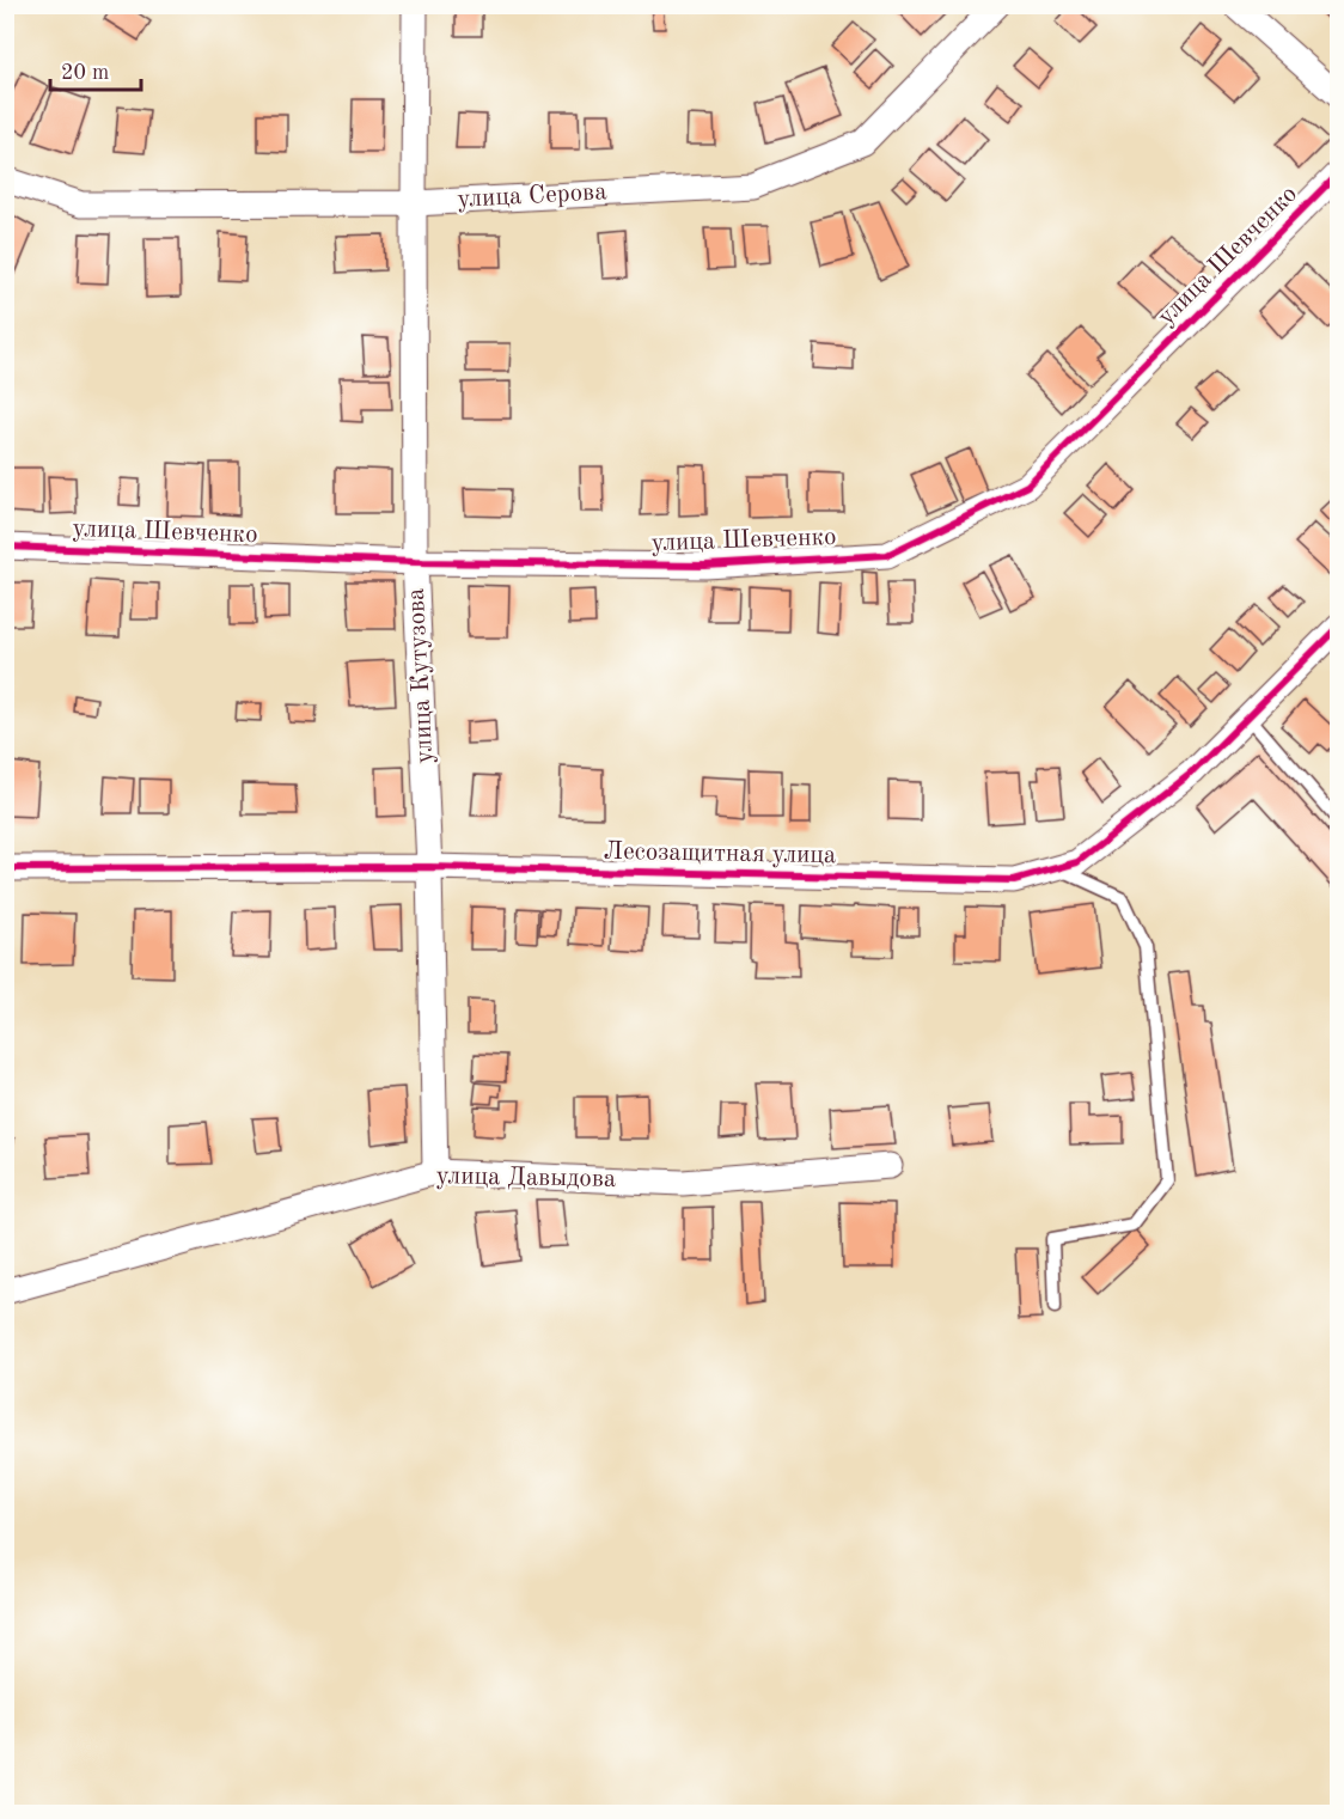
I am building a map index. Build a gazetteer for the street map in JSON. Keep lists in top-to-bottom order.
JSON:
{
  "streets": {
    "street": [
      "улица Серова",
      "улица Шевченко",
      "улица Кутузова",
      "Лесозащитная улица",
      "улица Давыдова"
    ]
  },
  "crossings": [
    ["улица Серова", "улица Кутузова"],
    ["улица Шевченко", "улица Кутузова"],
    ["улица Кутузова", "Лесозащитная улица"],
    ["улица Кутузова", "улица Давыдова"]
  ],
  "scale_bar": "20 m"
}
